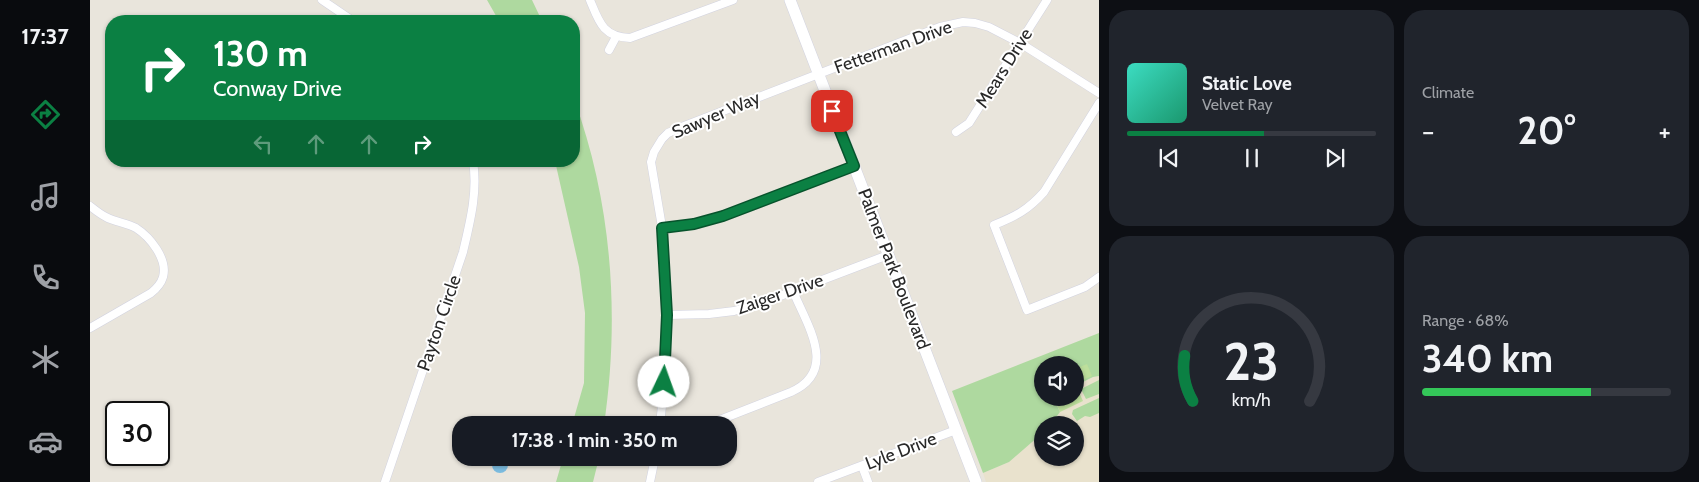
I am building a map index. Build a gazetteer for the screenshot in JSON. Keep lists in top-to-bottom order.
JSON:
{
  "streets": {
    "main road": ["Palmer Park Boulevard"],
    "street": [
      "Fetterman Drive",
      "Mears Drive",
      "Sawyer Way",
      "Zaiger Drive",
      "Payton Circle",
      "Lyle Drive"
    ]
  },
  "crossings": [
    ["Fetterman Drive", "Mears Drive"],
    ["Fetterman Drive", "Sawyer Way"],
    ["Fetterman Drive", "Palmer Park Boulevard"],
    ["Sawyer Way", "Palmer Park Boulevard"],
    ["Sawyer Way", "Zaiger Drive"],
    ["Palmer Park Boulevard", "Zaiger Drive"],
    ["Palmer Park Boulevard", "Lyle Drive"]
  ],
  "page": {
    "tabs": "17:37",
    "tile": [
      "Climate",
      ["Range · 68%", "340 km"]
    ],
    "turn": ["130 m", "Conway Drive"],
    "song": ["Static Love", "Velvet Ray"],
    "heat": ["−", "20°", "+"],
    "limit": "30",
    "trip": "17:38 · 1 min · 350 m",
    "gauge": ["23", "km/h"]
  }
}
